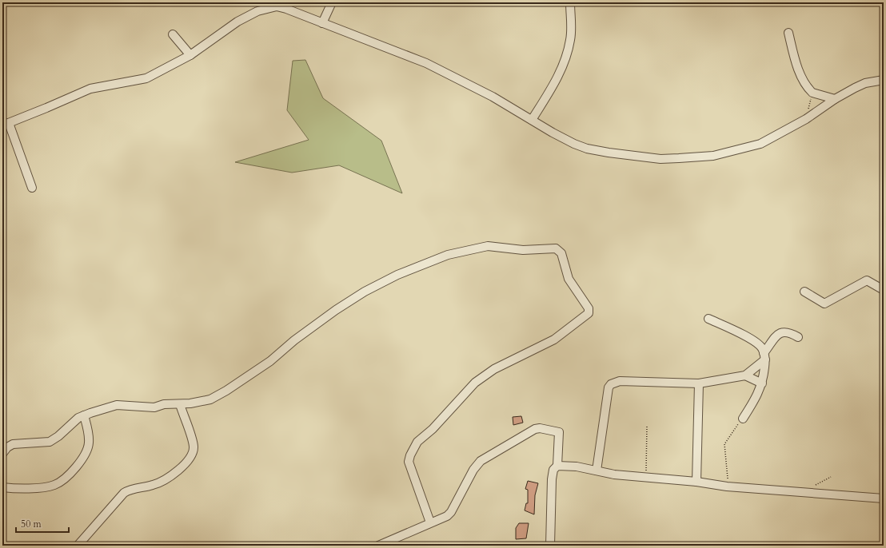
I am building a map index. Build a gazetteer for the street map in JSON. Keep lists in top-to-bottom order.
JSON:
{
  "scale_bar": "50 m"
}
